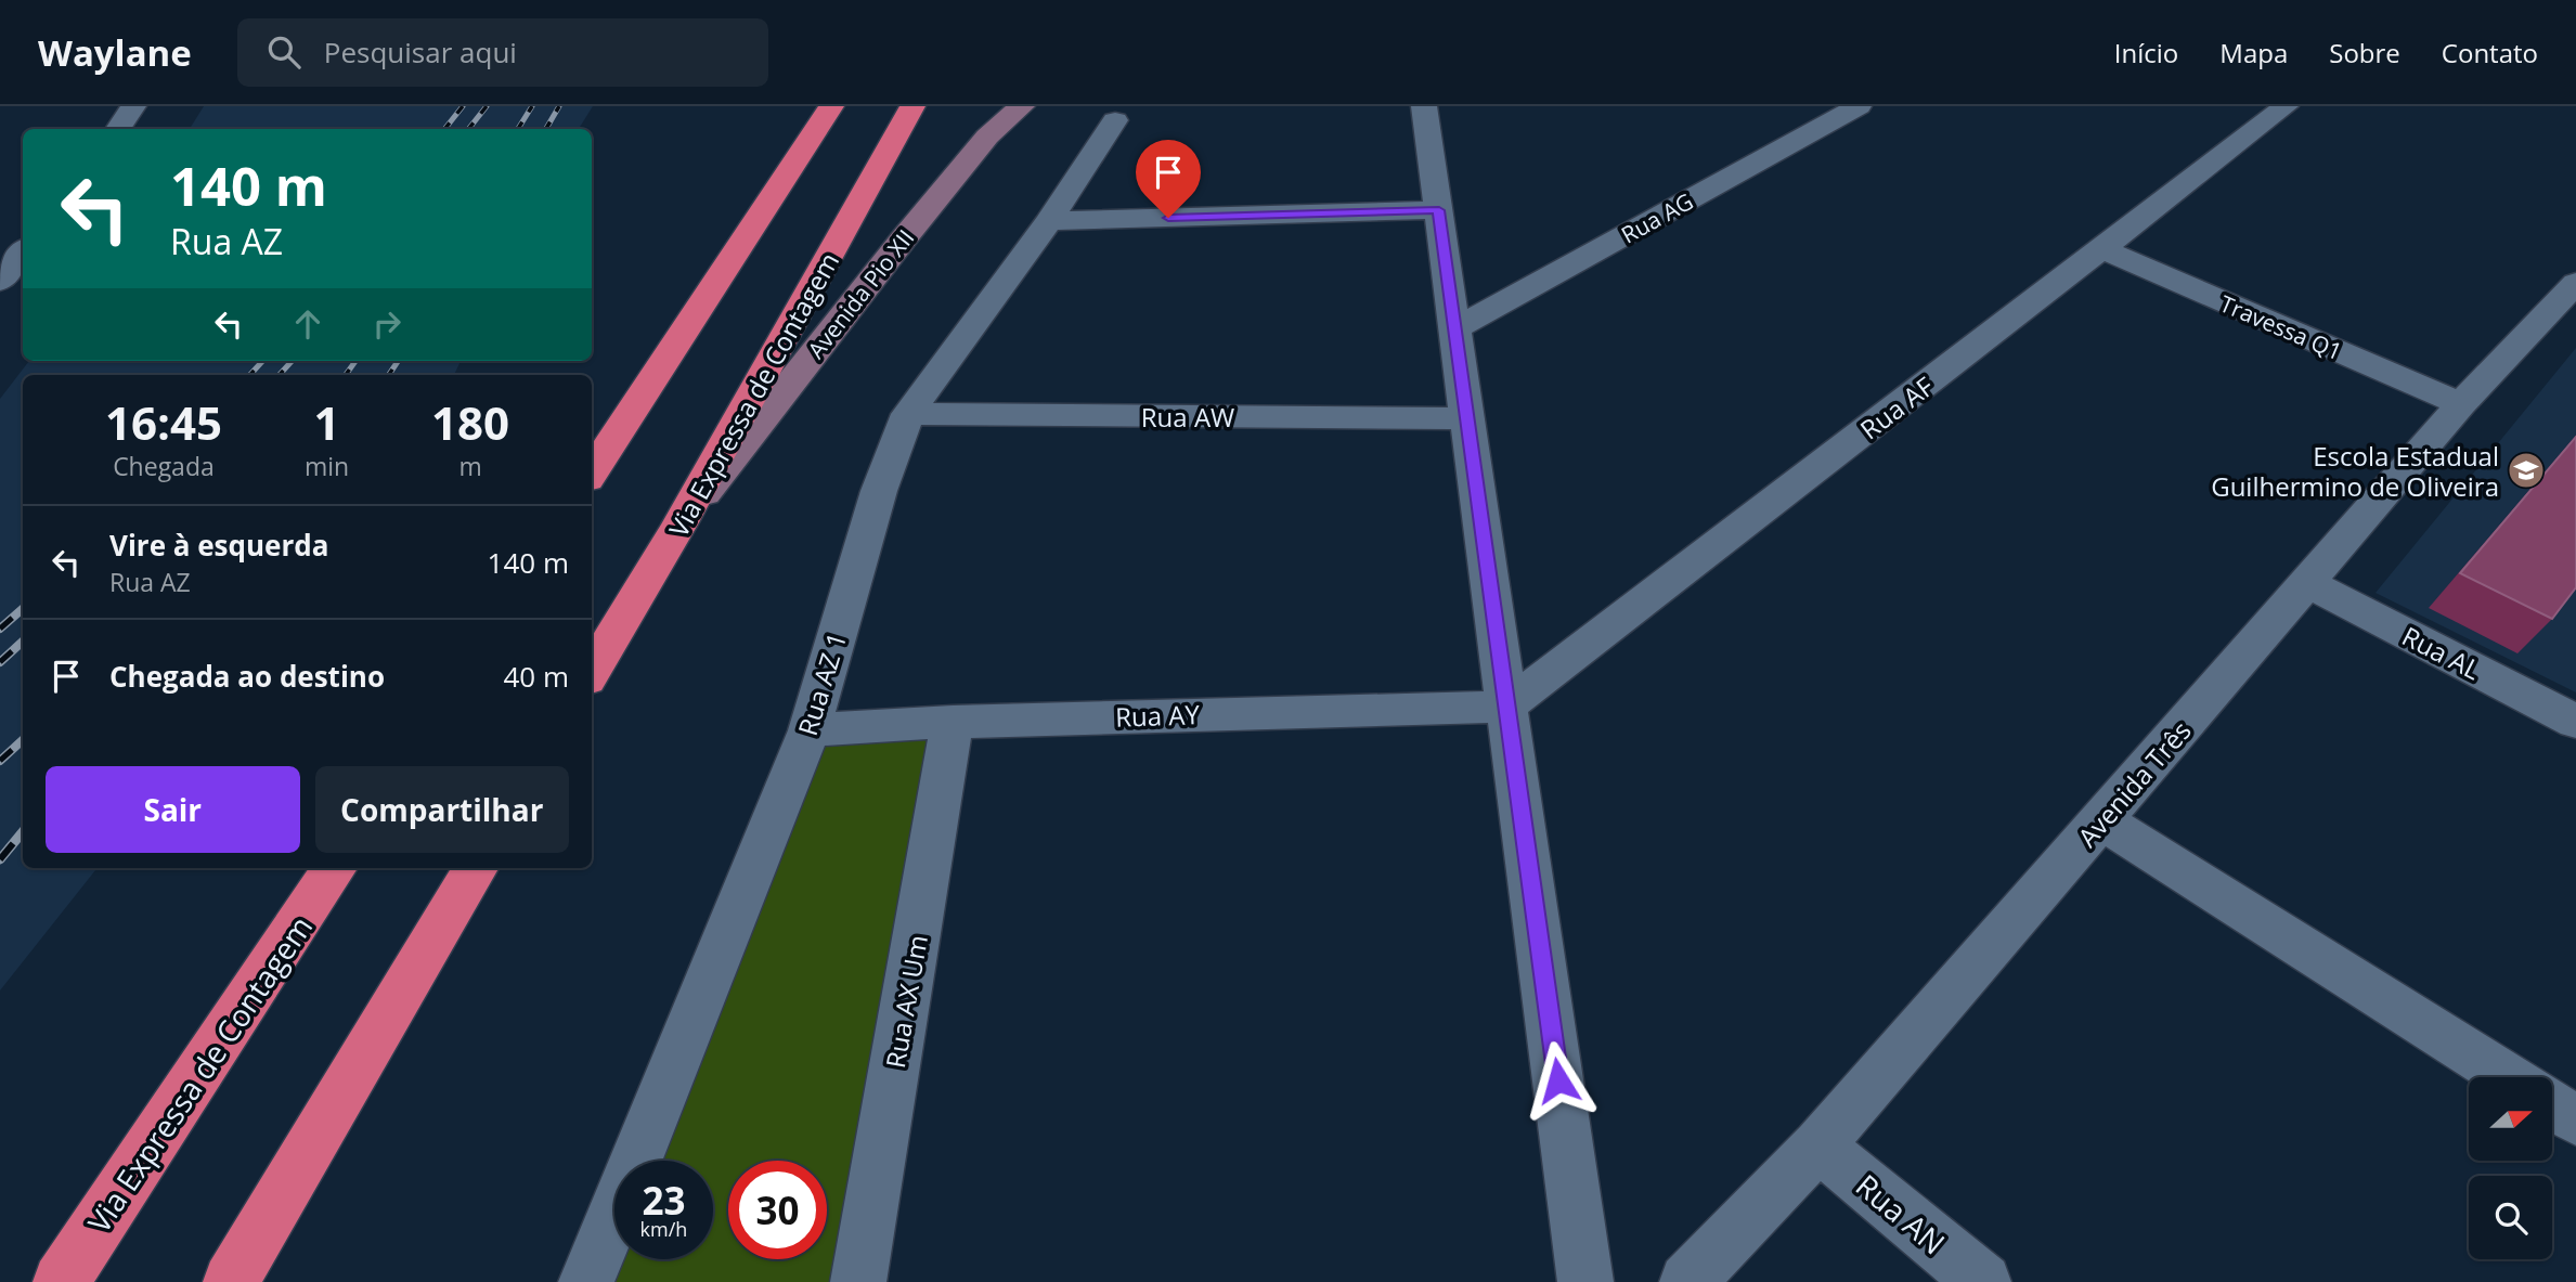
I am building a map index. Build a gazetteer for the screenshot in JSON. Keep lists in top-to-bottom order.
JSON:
{
  "streets": {
    "highway": ["Via Expressa de Contagem"],
    "main road": ["Avenida Pio XII"],
    "street": [
      "Rua AG",
      "Travessa Q1",
      "Rua AF",
      "Rua AW",
      "Rua AL",
      "Rua AZ 1",
      "Rua AY",
      "Avenida Três",
      "Rua AX Um",
      "Rua AN"
    ]
  },
  "crossings": [
    ["Avenida Pio XII", "Via Expressa de Contagem"],
    ["Travessa Q1", "Rua AF"],
    ["Travessa Q1", "Avenida Três"],
    ["Rua AF", "Rua AY"],
    ["Rua AW", "Rua AZ 1"],
    ["Rua AL", "Avenida Três"],
    ["Rua AZ 1", "Rua AY"],
    ["Rua AY", "Rua AX Um"],
    ["Avenida Três", "Rua AN"]
  ],
  "places": {
    "school or university": ["Escola Estadual Guilhermino de Oliveira"]
  },
  "north": "right",
  "page": {
    "header": "Waylane",
    "search": "Pesquisar aqui",
    "nav": [
      "Início",
      "Mapa",
      "Sobre",
      "Contato"
    ],
    "turn": ["140 m", "Rua AZ"],
    "eta": [
      "16:45",
      "Chegada",
      "1",
      "min",
      "180",
      "m"
    ],
    "list": [
      {
        "name": "Vire à esquerda",
        "note": "Rua AZ",
        "value": "140 m"
      },
      {
        "name": "Chegada ao destino",
        "value": "40 m"
      }
    ],
    "buttons": ["Sair", "Compartilhar"],
    "speed": "23 km/h",
    "limit": "30"
  }
}
